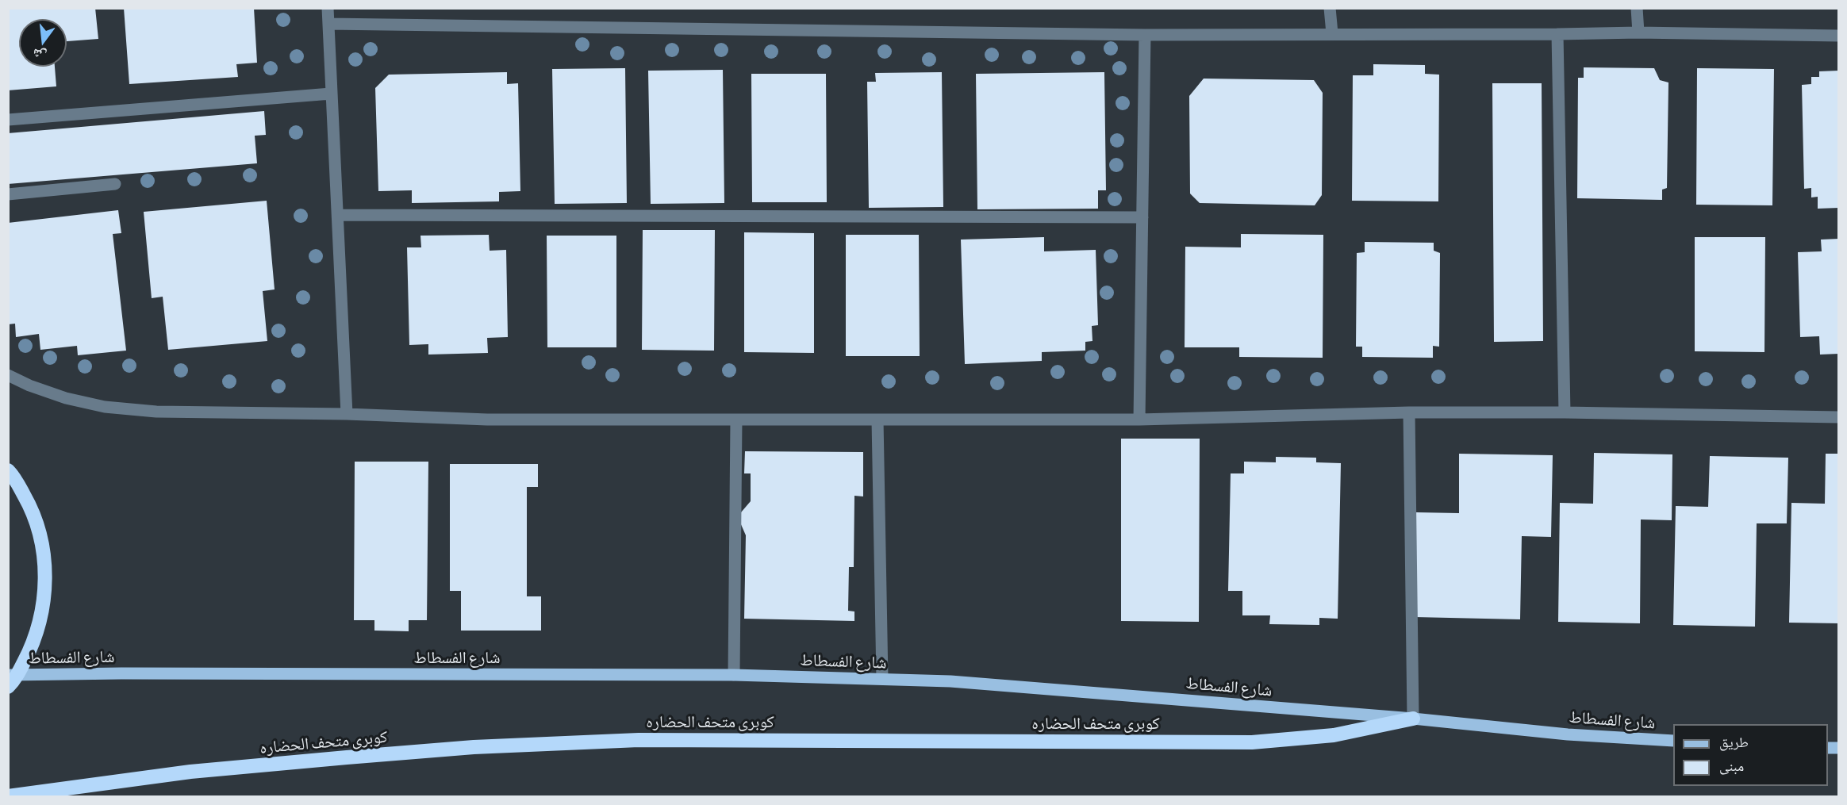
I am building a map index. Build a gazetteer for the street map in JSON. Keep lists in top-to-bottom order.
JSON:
{
  "streets": {
    "highway": ["كوبرى متحف الحضاره"],
    "main road": ["شارع الفسطاط"]
  },
  "crossings": [
    ["شارع الفسطاط", "كوبرى متحف الحضاره"]
  ],
  "legend": ["طريق", "مبنى"],
  "north": "bottom"
}
